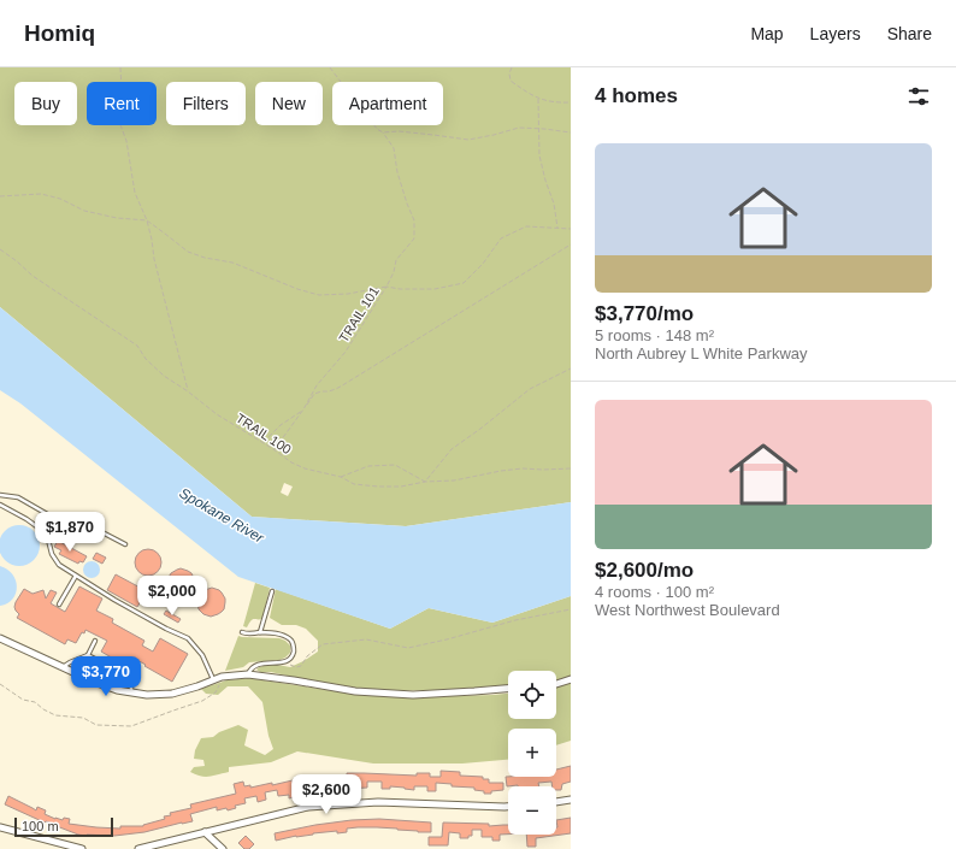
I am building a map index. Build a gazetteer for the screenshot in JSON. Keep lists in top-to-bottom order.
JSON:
{
  "streets": {
    "path": ["TRAIL 101", "TRAIL 100"]
  },
  "crossings": [
    ["TRAIL 101", "TRAIL 100"]
  ],
  "water": ["Spokane River"],
  "scale_bar": "100 m",
  "page": {
    "header": "Homiq",
    "nav": ["Map", "Layers", "Share"],
    "heading": "4 homes",
    "chip": [
      "Buy",
      "Rent",
      "Filters",
      "New",
      "Apartment"
    ],
    "list": [
      {
        "name": "$3,770/mo",
        "note": "5 rooms · 148 m² · North Aubrey L White Parkway"
      },
      {
        "name": "$2,600/mo",
        "note": "4 rooms · 100 m² · West Northwest Boulevard"
      }
    ],
    "price": [
      "$1,870",
      "$2,000",
      "$3,770",
      "$2,600"
    ],
    "map_buttons": ["+", "−"],
    "scale": "100 m"
  }
}
